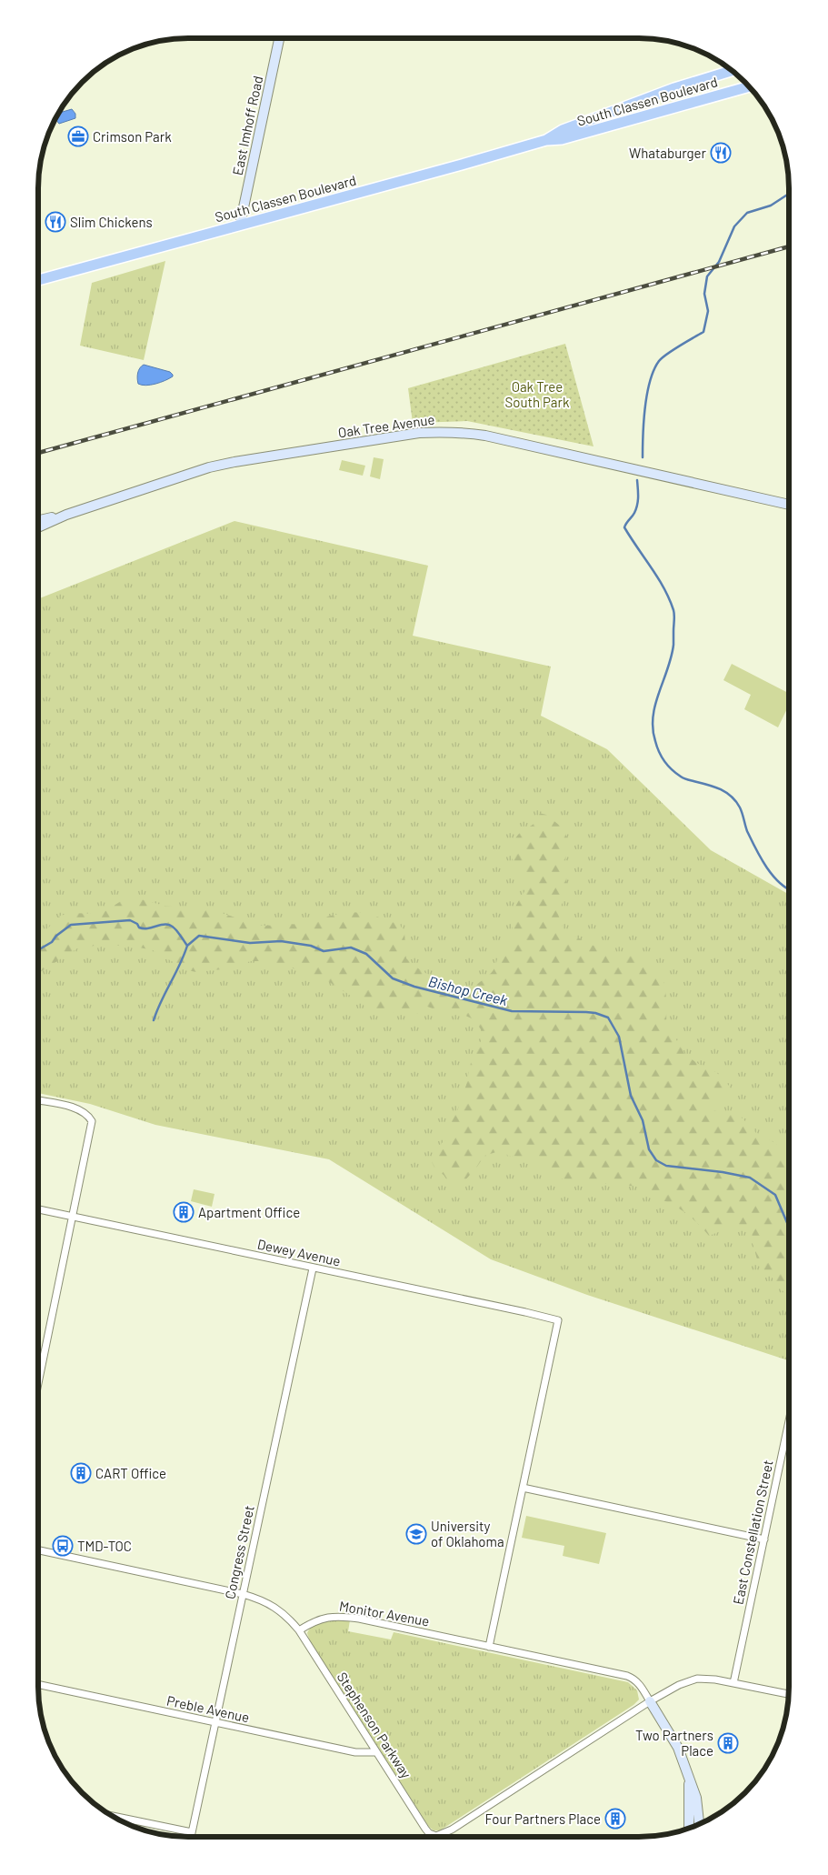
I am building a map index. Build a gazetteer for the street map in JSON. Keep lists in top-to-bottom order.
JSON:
{
  "streets": {
    "main road": ["South Classen Boulevard"],
    "street": [
      "East Imhoff Road",
      "Oak Tree Avenue",
      "Dewey Avenue",
      "East Constellation Street",
      "Congress Street",
      "Monitor Avenue",
      "Preble Avenue",
      "Stephenson Parkway"
    ]
  },
  "crossings": [
    ["South Classen Boulevard", "East Imhoff Road"],
    ["Dewey Avenue", "Congress Street"],
    ["Congress Street", "Preble Avenue"],
    ["Monitor Avenue", "Stephenson Parkway"],
    ["Preble Avenue", "Stephenson Parkway"]
  ],
  "water": ["Bishop Creek"],
  "parks": ["Oak Tree South Park"],
  "places": {
    "office": ["Crimson Park"],
    "restaurant": ["Whataburger", "Slim Chickens"],
    "building": [
      "Apartment Office",
      "CART Office",
      "Two Partners Place",
      "Four Partners Place"
    ],
    "school or university": ["University of Oklahoma"],
    "bus stop": ["TMD-TOC"]
  }
}
